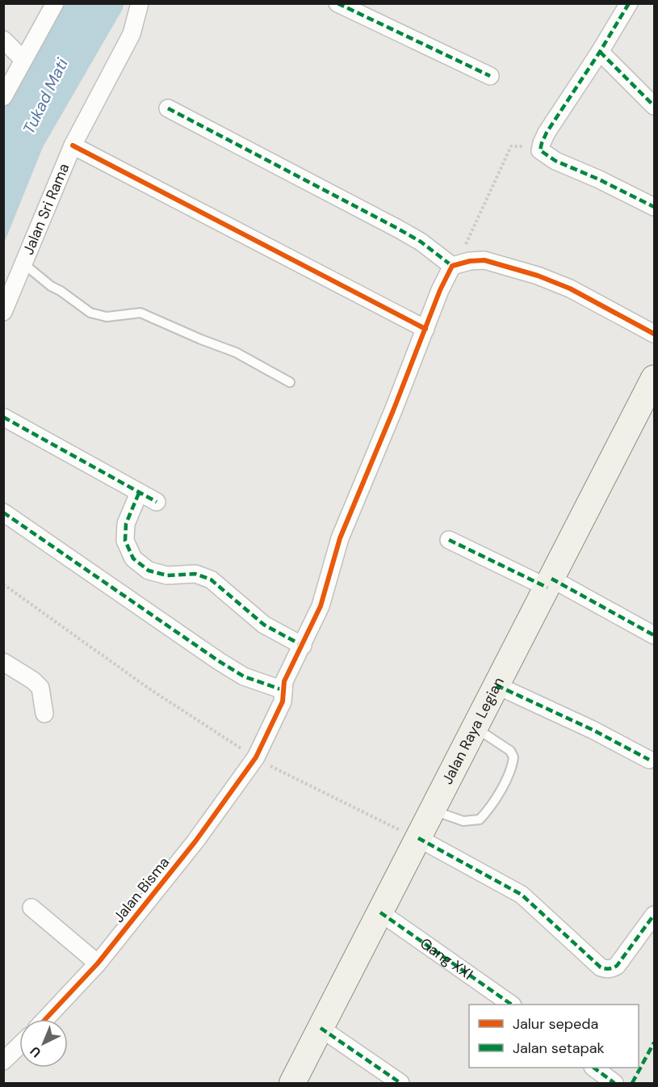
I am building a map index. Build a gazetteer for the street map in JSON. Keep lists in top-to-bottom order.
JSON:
{
  "streets": {
    "main road": ["Jalan Raya Legian"],
    "street": ["Jalan Sri Rama", "Jalan Bisma", "Gang XXI"]
  },
  "crossings": [
    ["Jalan Raya Legian", "Gang XXI"]
  ],
  "water": ["Tukad Mati"],
  "legend": ["Jalur sepeda", "Jalan setapak"],
  "north": "bottom left"
}
